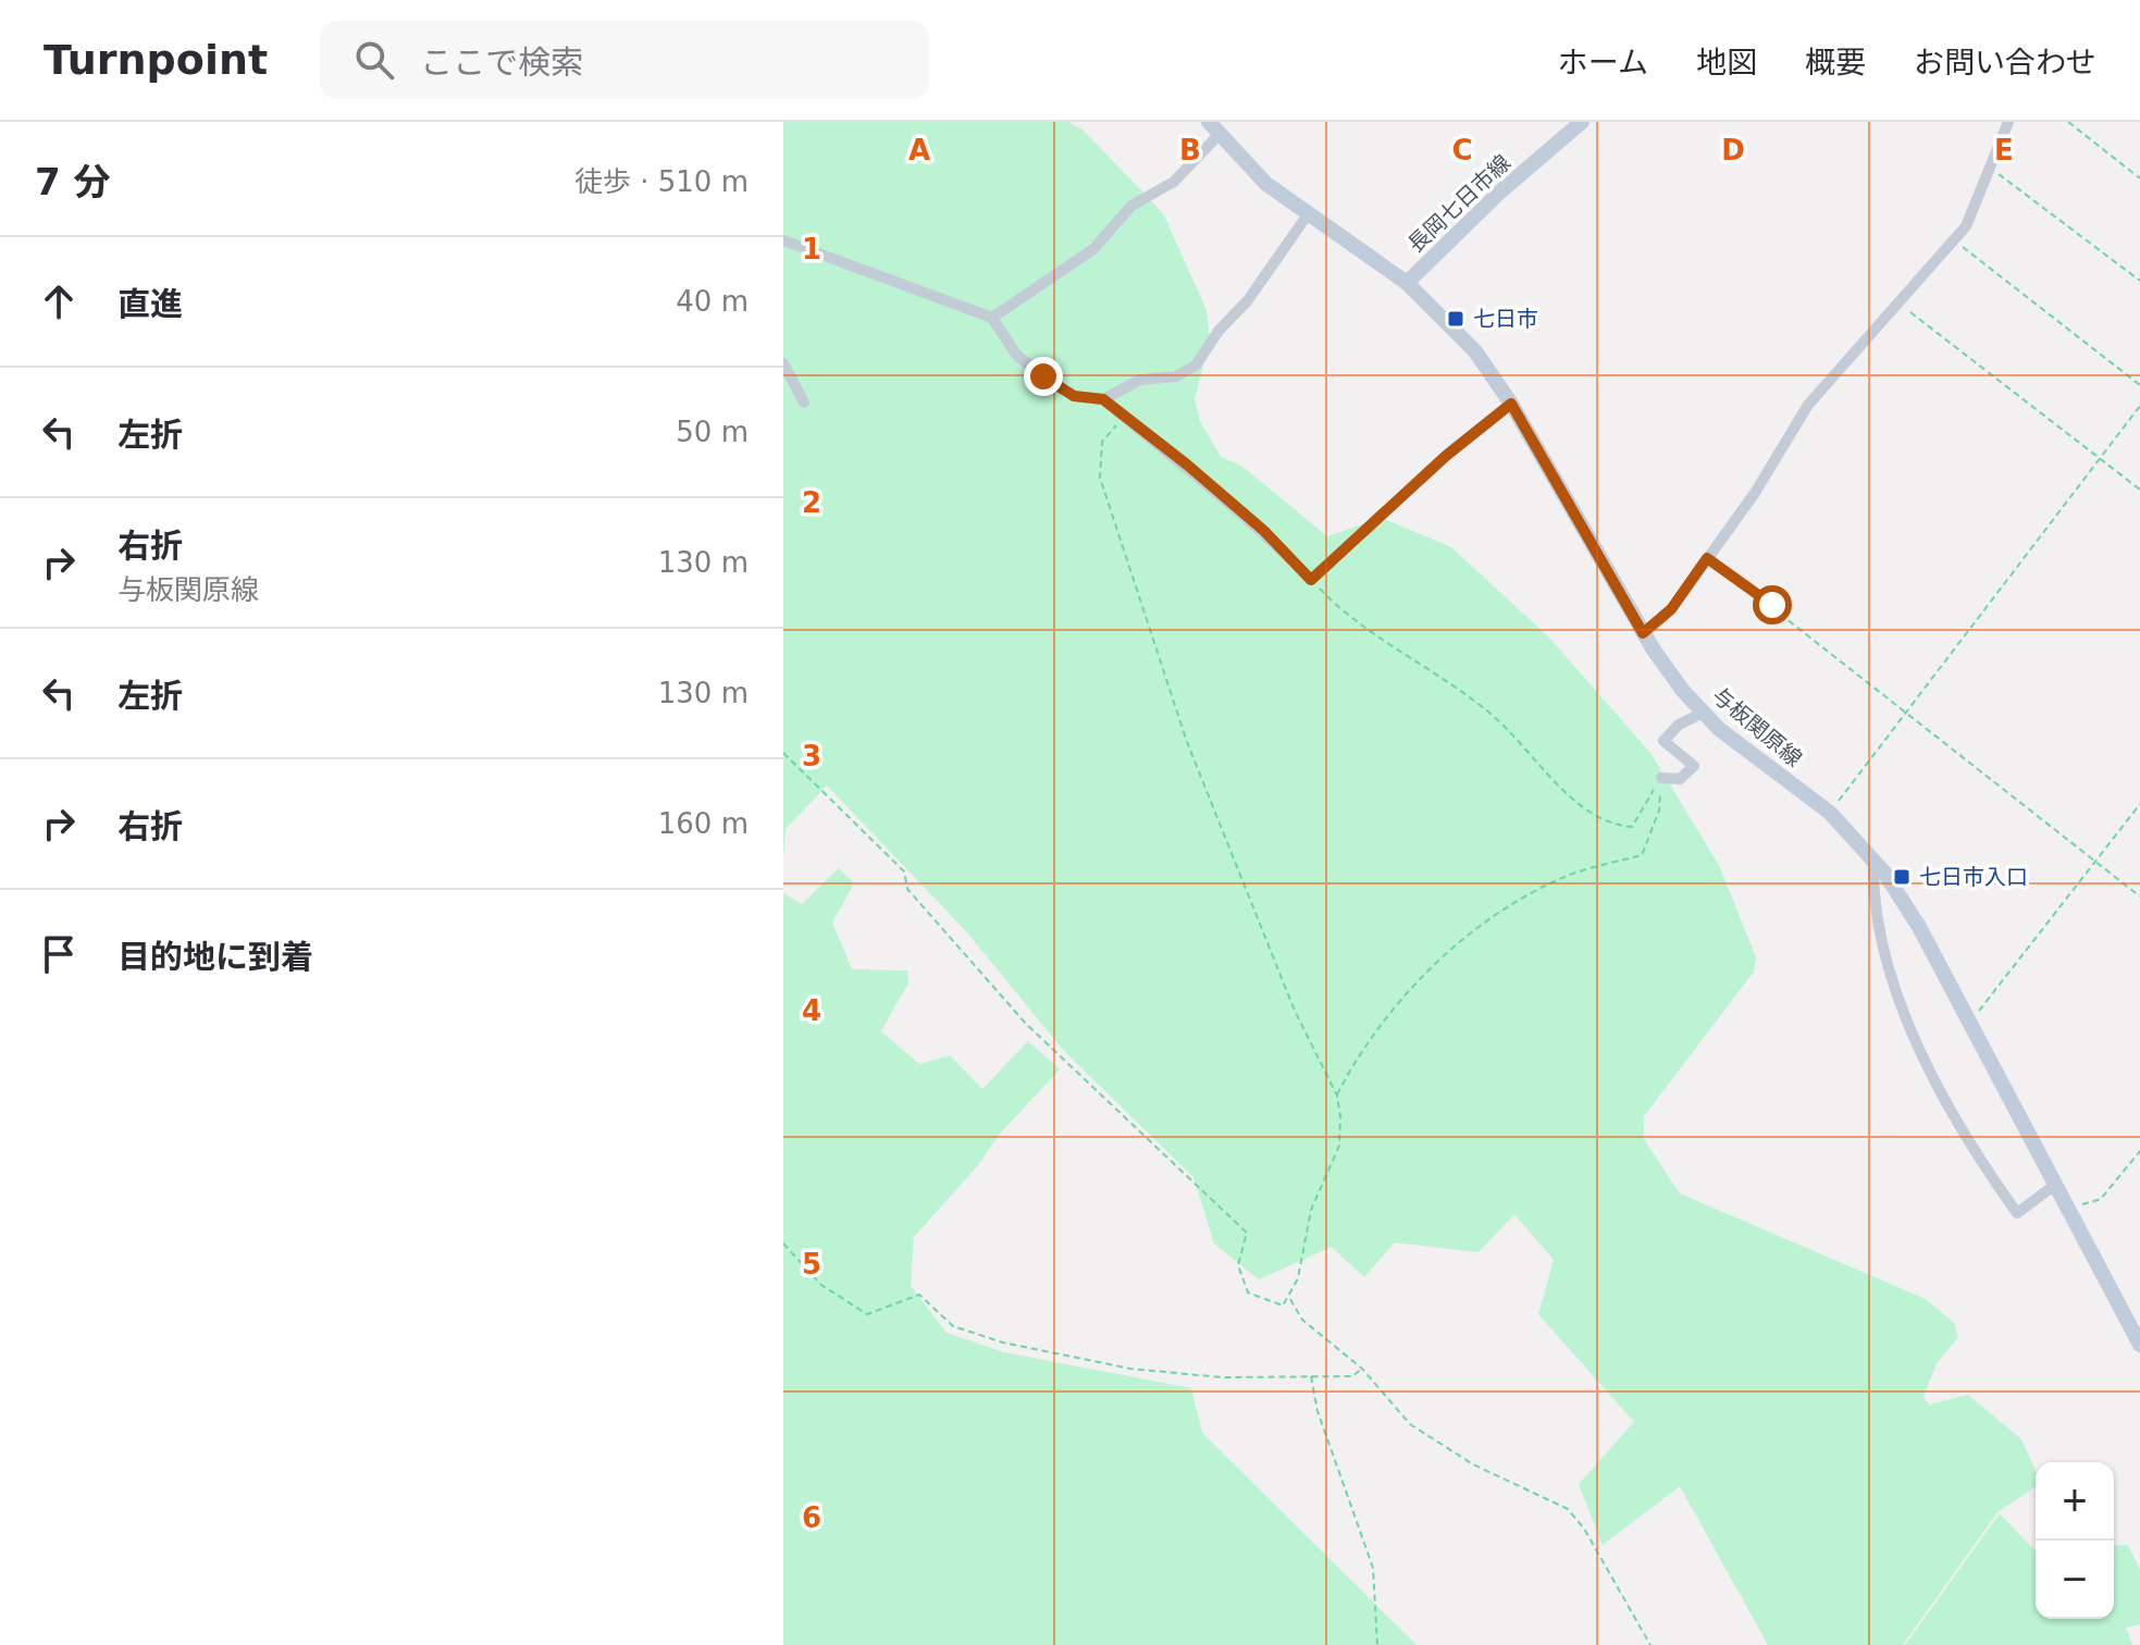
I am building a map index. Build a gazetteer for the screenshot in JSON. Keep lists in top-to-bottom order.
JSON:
{
  "streets": {
    "main road": ["長岡七日市線", "与板関原線"]
  },
  "crossings": [
    ["長岡七日市線", "与板関原線"]
  ],
  "places": {
    "transit": ["七日市", "七日市入口"]
  },
  "page": {
    "header": "Turnpoint",
    "search": "ここで検索",
    "nav": [
      "ホーム",
      "地図",
      "概要",
      "お問い合わせ"
    ],
    "heading": ["7 分", "徒歩 · 510 m"],
    "list": [
      ["直進", "40 m"],
      ["左折", "50 m"],
      ["右折", "与板関原線", "130 m"],
      ["左折", "130 m"],
      ["右折", "160 m"],
      "目的地に到着"
    ],
    "map_buttons": ["+", "−"]
  },
  "grid": {
    "columns": [
      "A",
      "B",
      "C",
      "D",
      "E"
    ],
    "rows": [
      "1",
      "2",
      "3",
      "4",
      "5",
      "6"
    ]
  }
}
